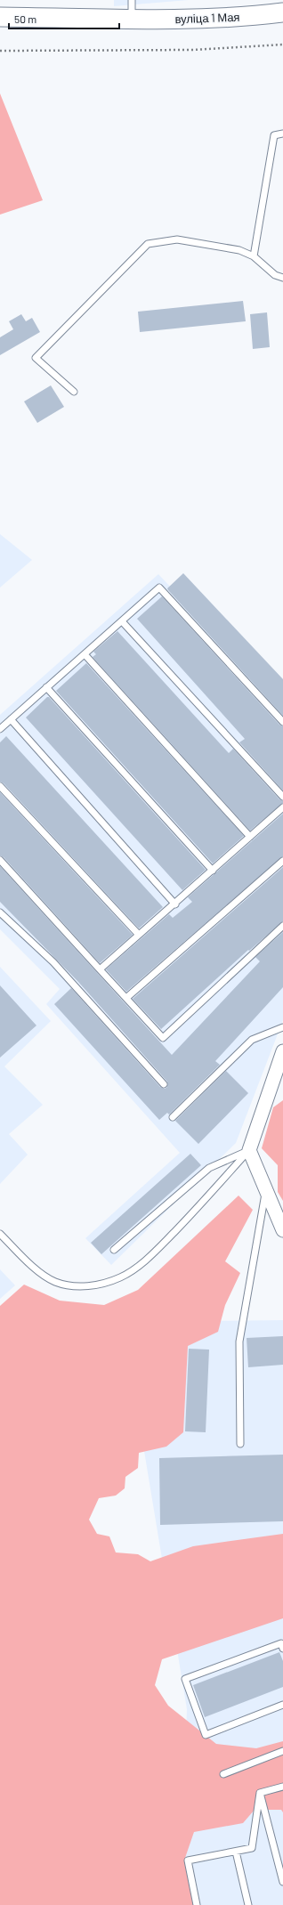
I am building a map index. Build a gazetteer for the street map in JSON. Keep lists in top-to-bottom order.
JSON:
{
  "streets": {
    "main road": ["вуліца 1 Мая"]
  },
  "scale_bar": "50 m"
}
